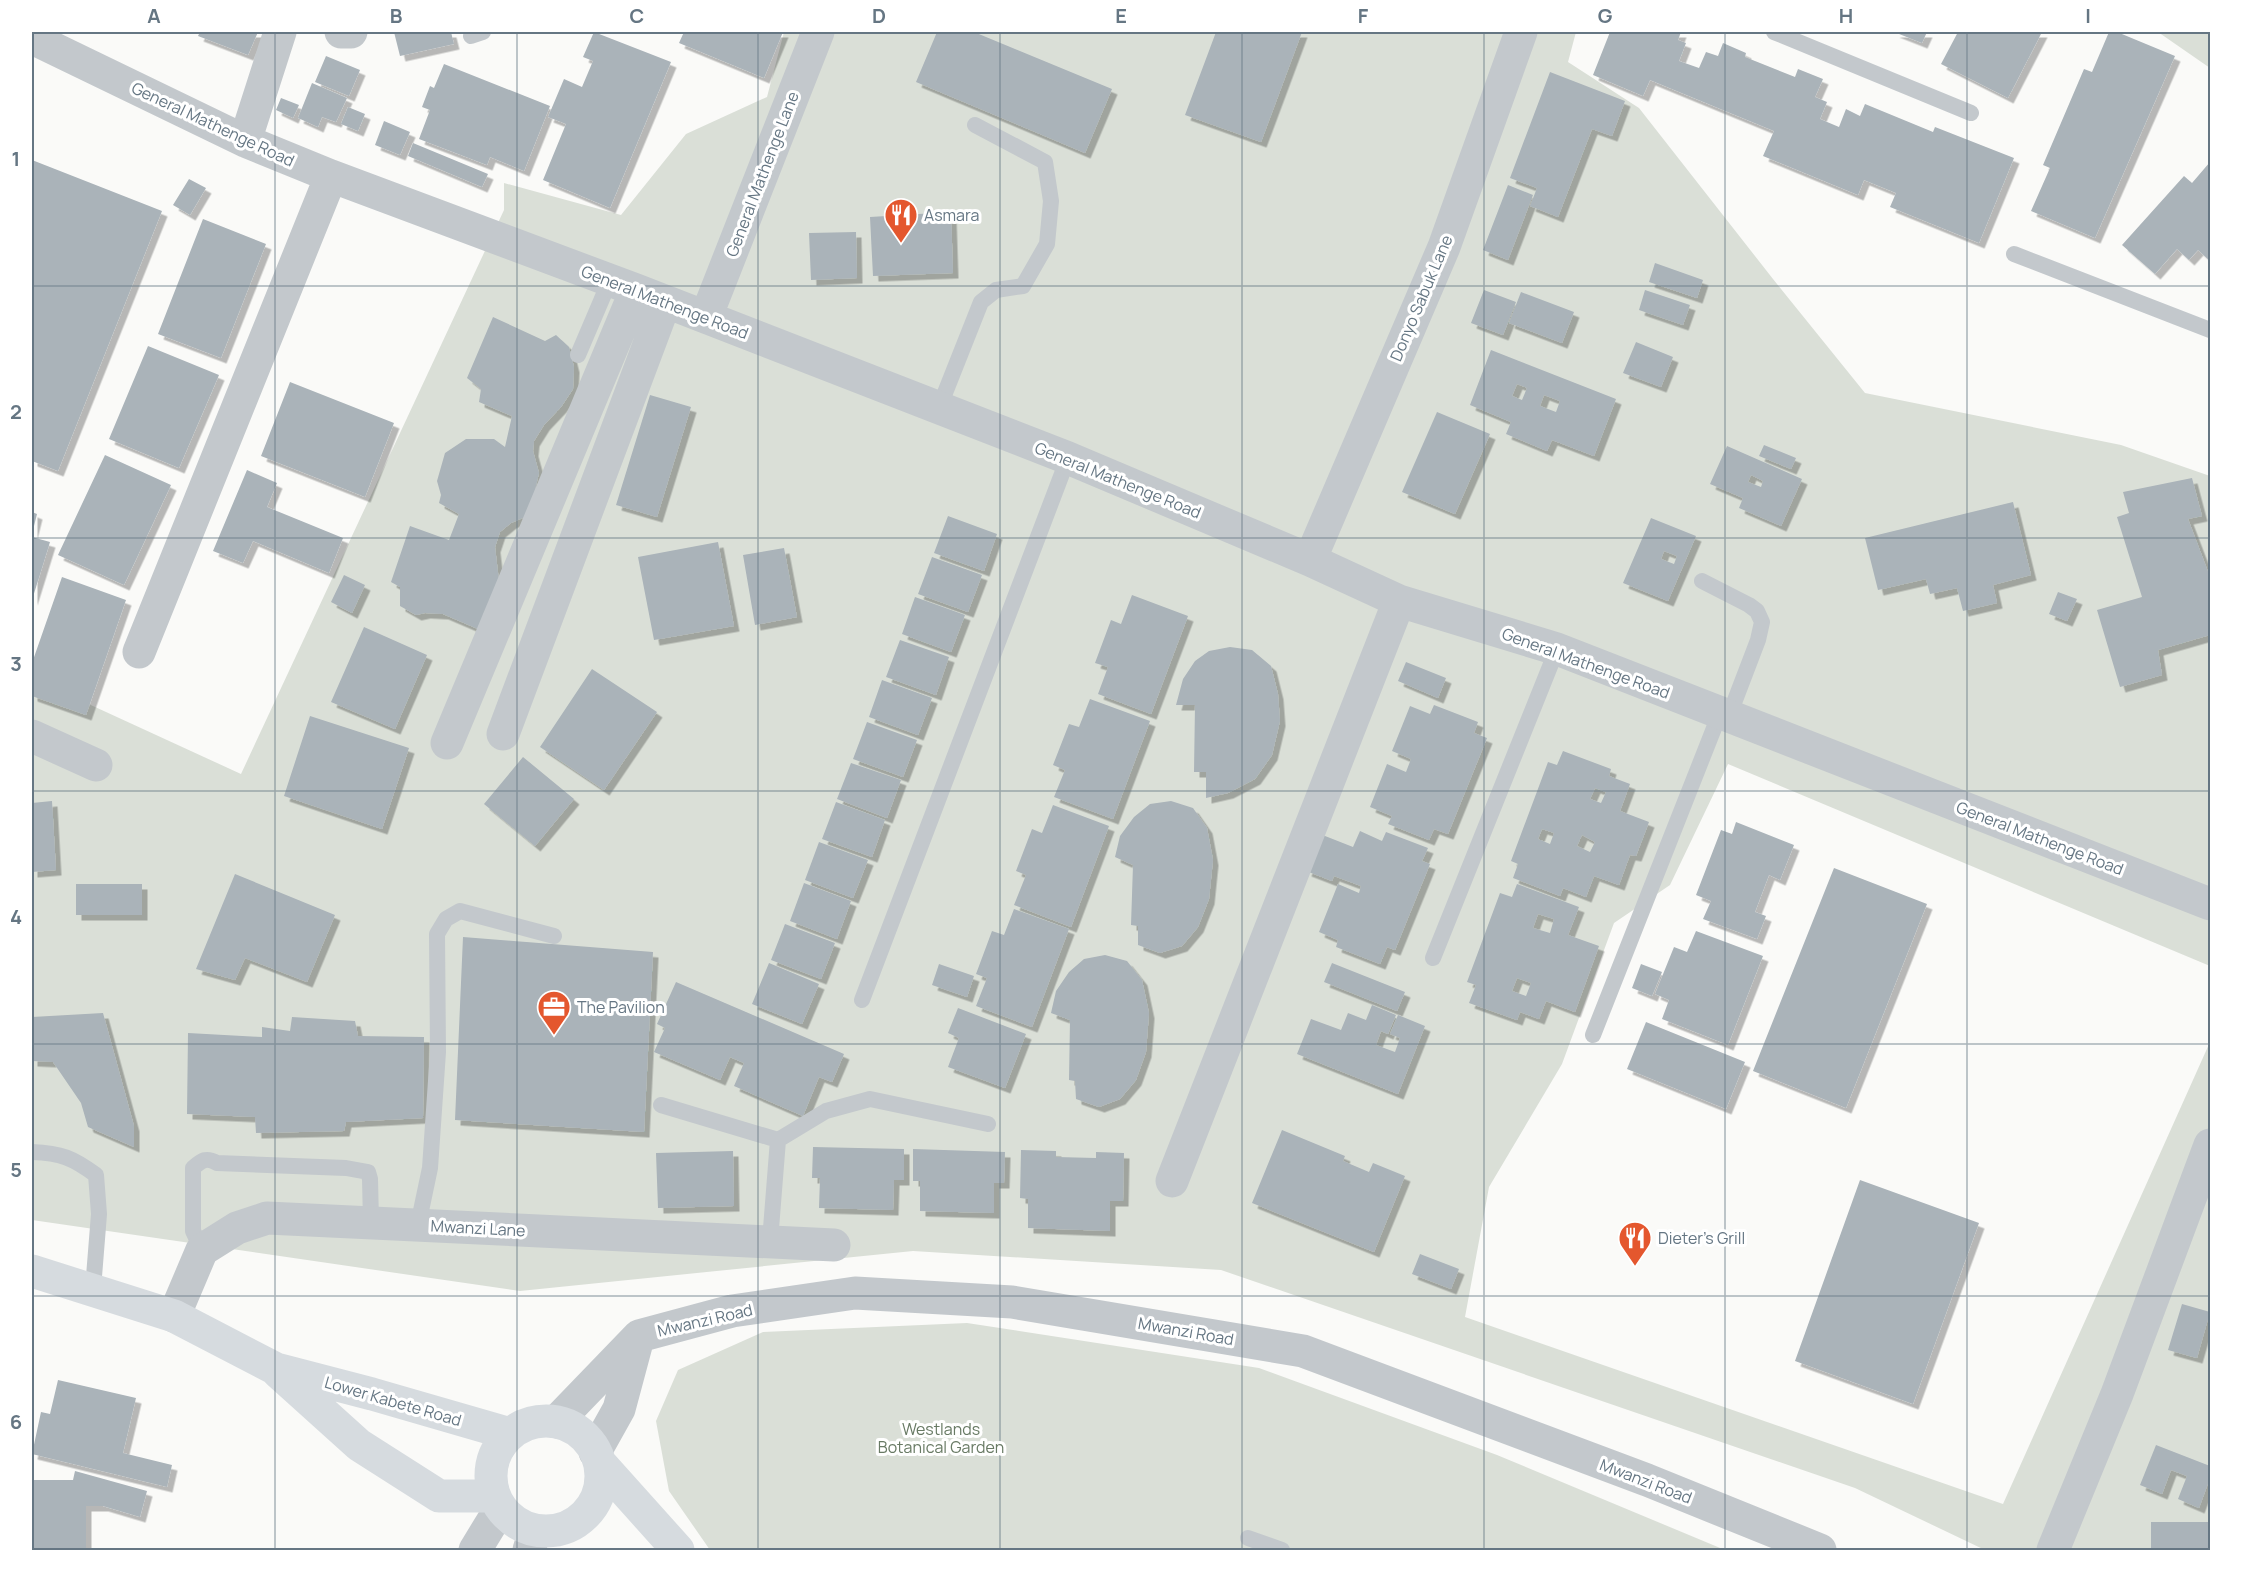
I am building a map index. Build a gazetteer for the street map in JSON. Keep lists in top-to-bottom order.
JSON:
{
  "streets": {
    "main road": ["Lower Kabete Road"],
    "street": [
      "General Mathenge Road",
      "General Mathenge Lane",
      "Donyo Sabuk Lane",
      "Mwanzi Lane",
      "Mwanzi Road"
    ]
  },
  "crossings": [
    ["General Mathenge Road", "General Mathenge Lane"],
    ["General Mathenge Road", "Donyo Sabuk Lane"],
    ["Mwanzi Road", "Lower Kabete Road"]
  ],
  "parks": ["Westlands Botanical Garden"],
  "places": {
    "restaurant": ["Asmara", "Dieter's Grill"],
    "office": ["The Pavilion"]
  },
  "grid": {
    "columns": [
      "A",
      "B",
      "C",
      "D",
      "E",
      "F",
      "G",
      "H",
      "I"
    ],
    "rows": [
      "1",
      "2",
      "3",
      "4",
      "5",
      "6"
    ]
  }
}
